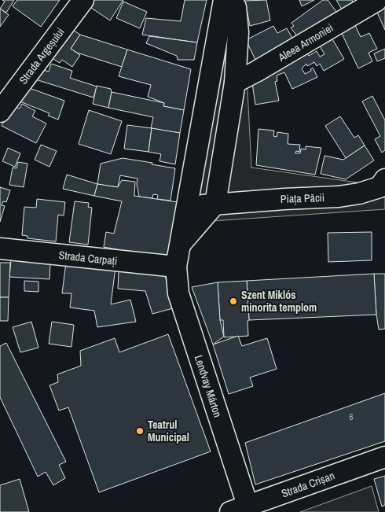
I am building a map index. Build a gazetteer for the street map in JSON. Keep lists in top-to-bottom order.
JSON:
{
  "streets": {
    "street": [
      "Aleea Armoniei",
      "Strada Argeșului",
      "Piața Păcii",
      "Strada Carpați",
      "Lendvay Márton",
      "Strada Crișan"
    ]
  },
  "crossings": [
    ["Strada Carpați", "Lendvay Márton"],
    ["Lendvay Márton", "Strada Crișan"]
  ],
  "places": ["Szent Miklós minorita templom", "Teatrul Municipal"],
  "house_numbers": ["6"]
}
